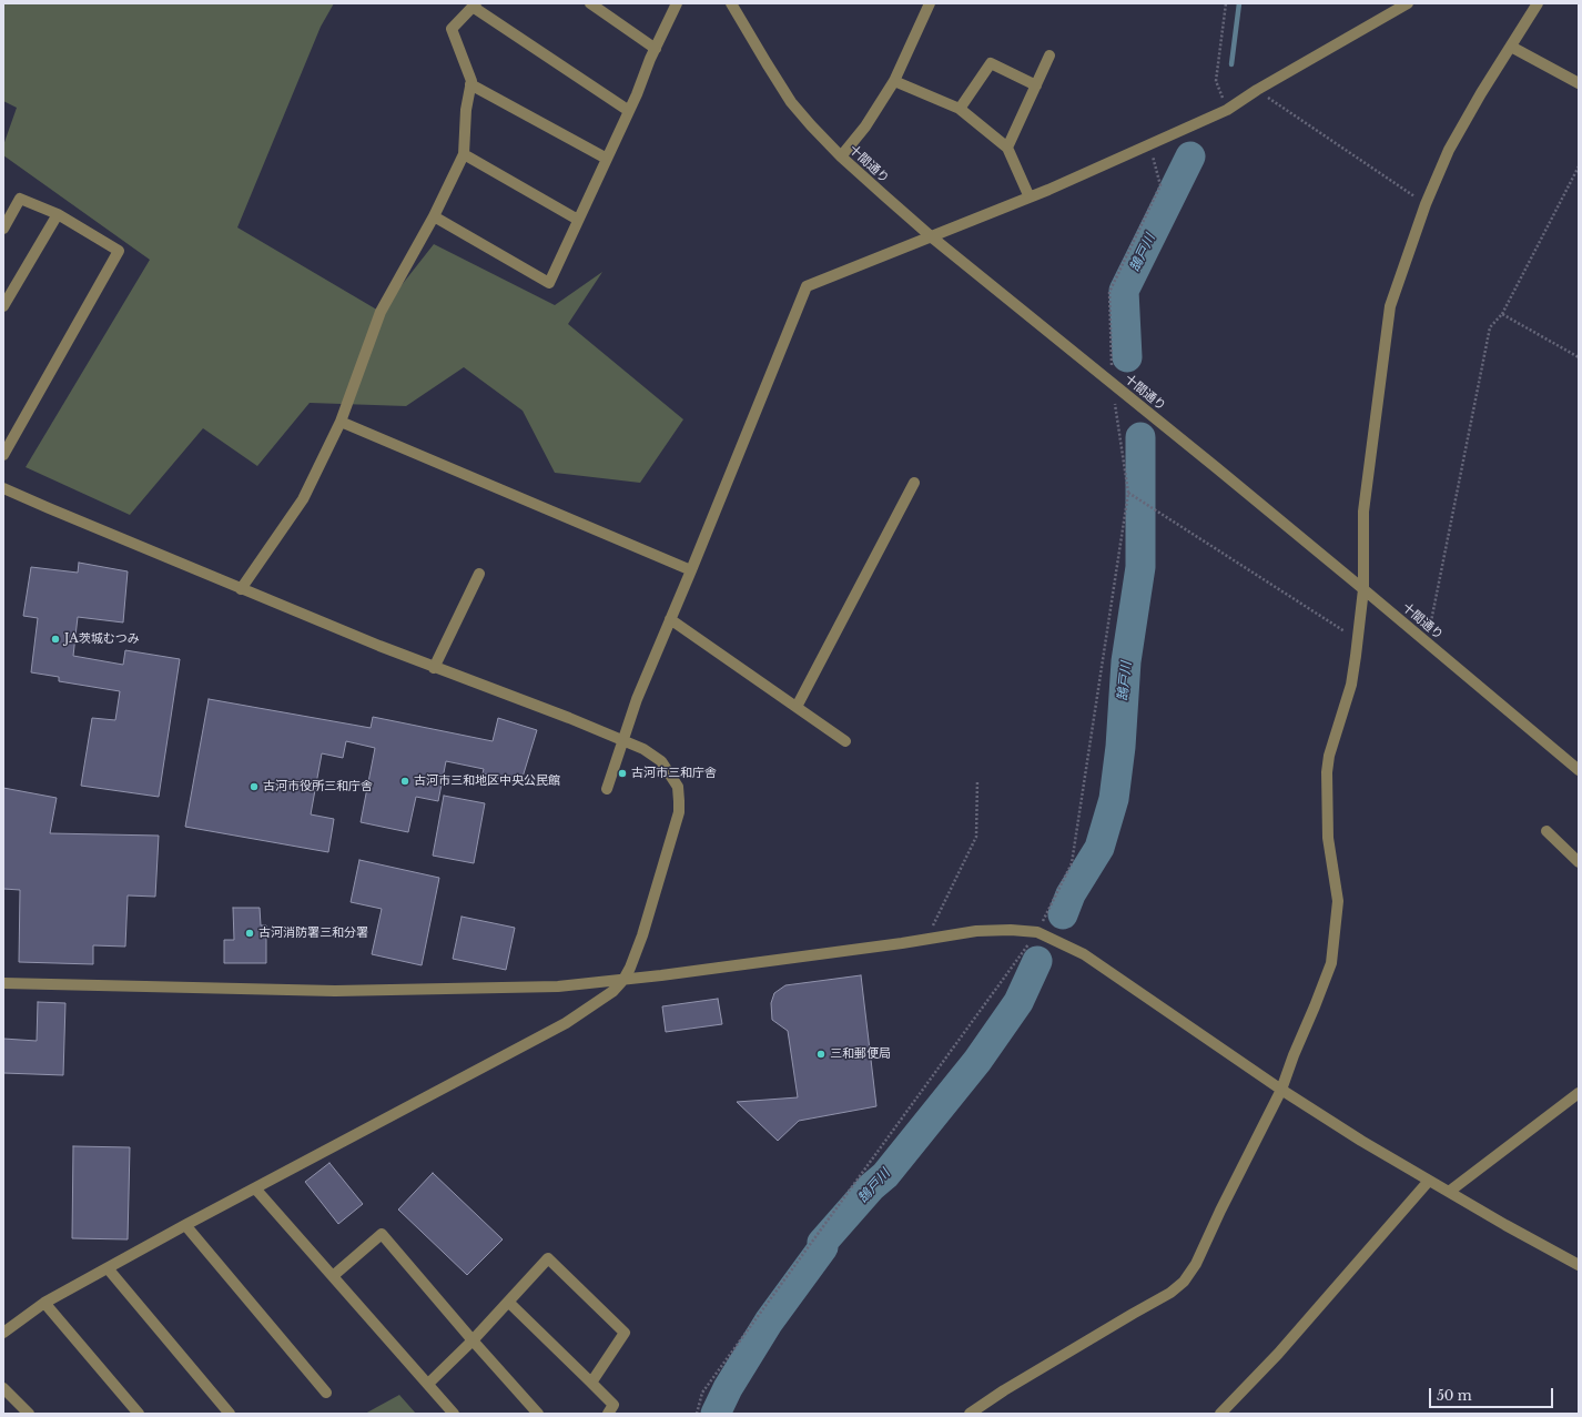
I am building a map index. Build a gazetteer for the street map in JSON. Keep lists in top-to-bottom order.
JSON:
{
  "streets": {
    "street": ["十間通り"]
  },
  "water": ["鵠戸川"],
  "places": [
    "JA茨城むつみ",
    "古河市三和庁舎",
    "古河市三和地区中央公民館",
    "古河市役所三和庁舎",
    "古河消防署三和分署",
    "三和郵便局"
  ],
  "scale_bar": "50 m"
}
